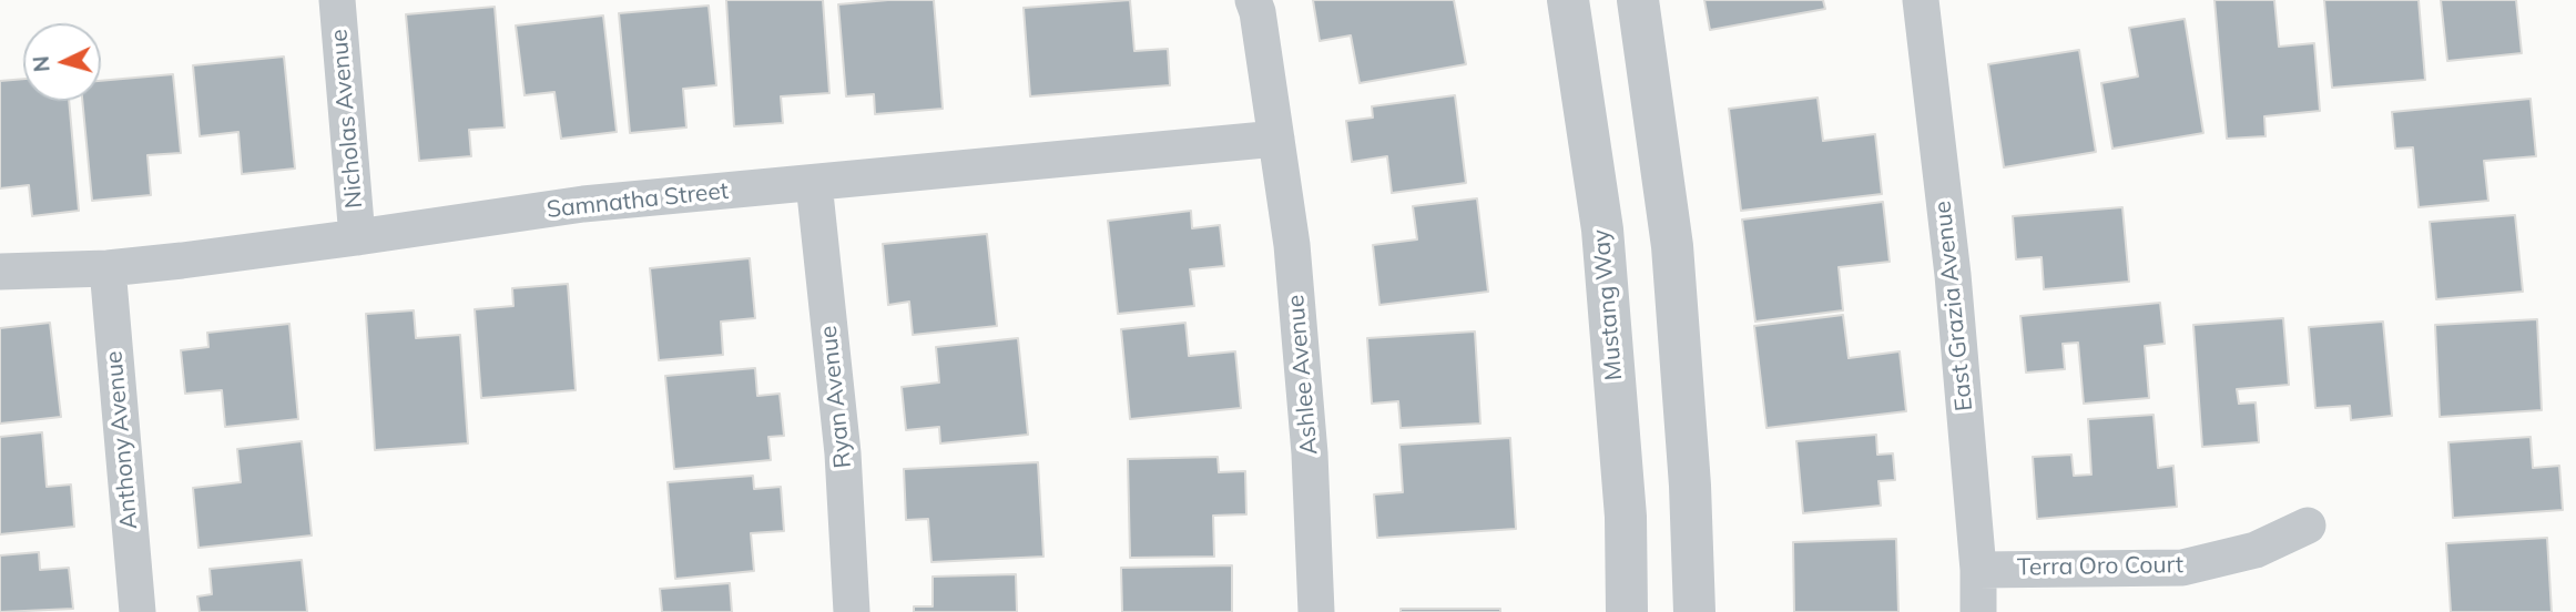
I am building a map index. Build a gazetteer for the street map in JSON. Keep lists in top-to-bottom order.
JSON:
{
  "streets": {
    "street": [
      "Nicholas Avenue",
      "Samnatha Street",
      "Mustang Way",
      "East Grazia Avenue",
      "Ashlee Avenue",
      "Ryan Avenue",
      "Anthony Avenue",
      "Terra Oro Court"
    ]
  },
  "crossings": [
    ["Nicholas Avenue", "Samnatha Street"],
    ["Samnatha Street", "Ashlee Avenue"],
    ["Samnatha Street", "Ryan Avenue"],
    ["Samnatha Street", "Anthony Avenue"],
    ["East Grazia Avenue", "Terra Oro Court"]
  ],
  "north": "left"
}
